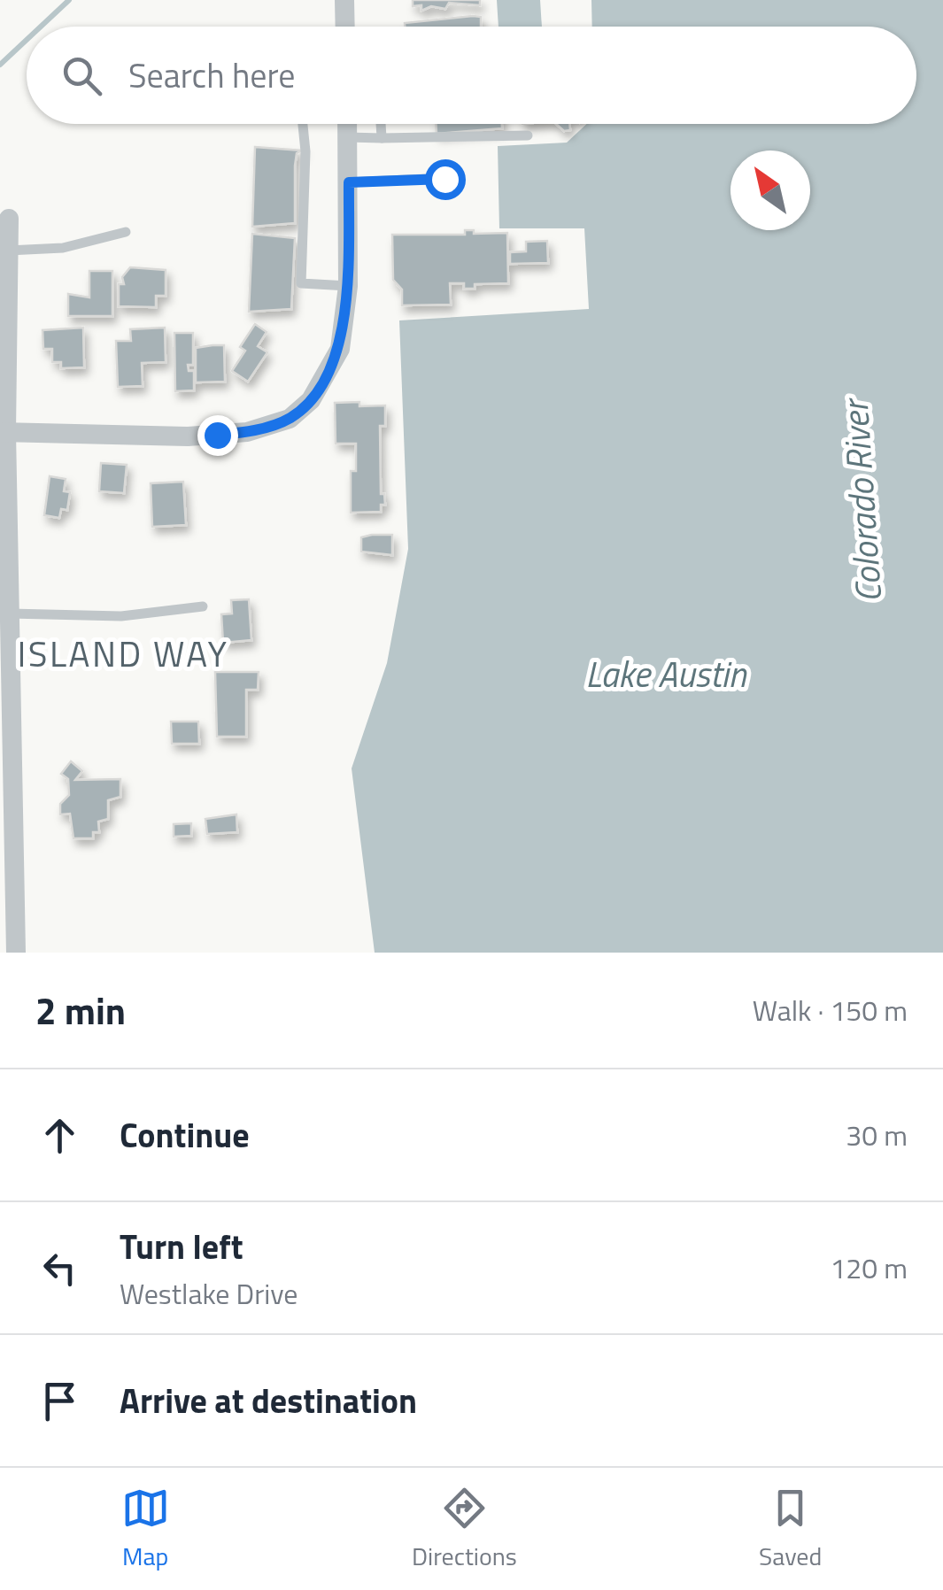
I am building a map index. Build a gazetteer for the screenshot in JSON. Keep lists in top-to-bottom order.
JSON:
{
  "districts": ["ISLAND WAY"],
  "water": ["Colorado River", "Lake Austin"],
  "north": "top left",
  "page": {
    "search": "Search here",
    "heading": ["2 min", "Walk · 150 m"],
    "list": [
      ["Continue", "30 m"],
      ["Turn left", "Westlake Drive", "120 m"],
      "Arrive at destination"
    ],
    "nav": ["Map", "Directions", "Saved"]
  }
}
